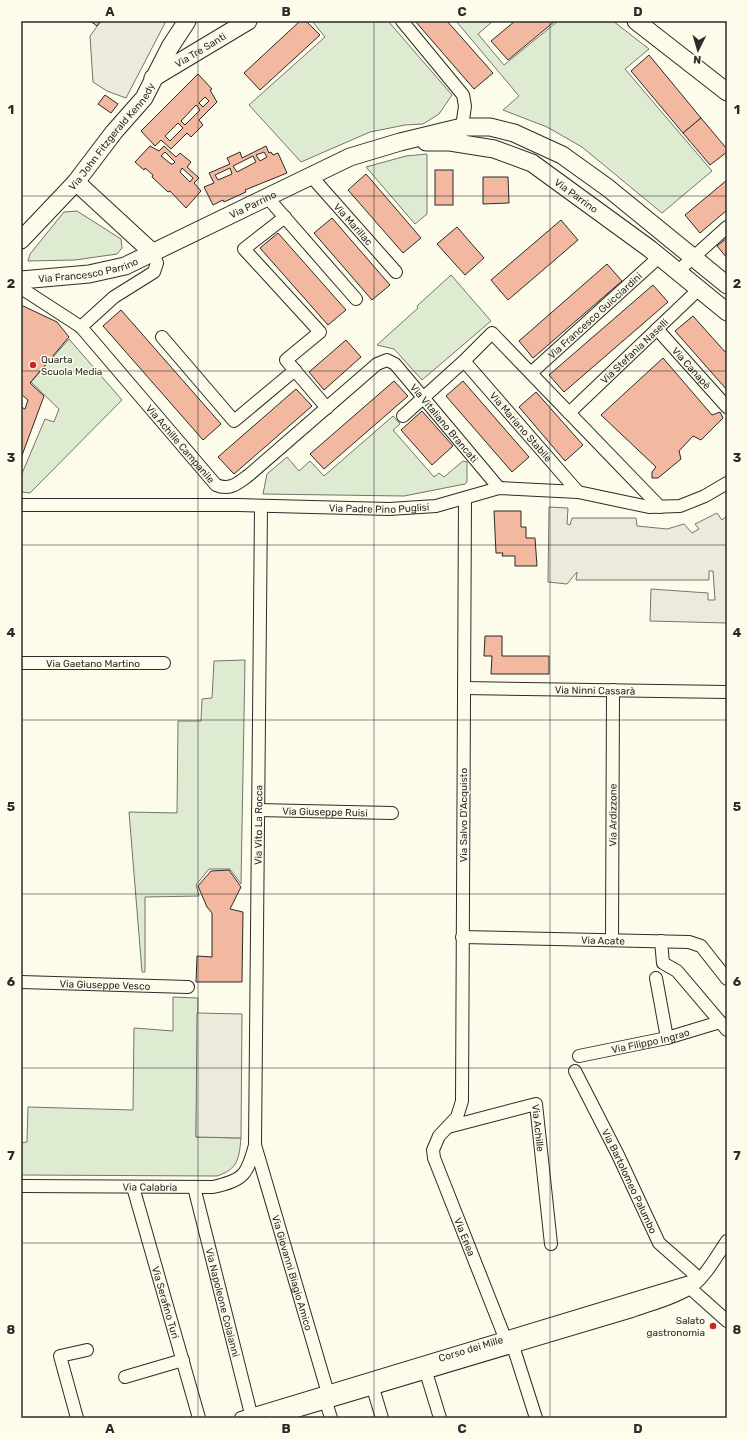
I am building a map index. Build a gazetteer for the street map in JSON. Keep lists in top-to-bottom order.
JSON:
{
  "streets": {
    "street": [
      "Via Tre Santi",
      "Via John Fitzgerald Kennedy",
      "Via Parrino",
      "Via Marillac",
      "Via Francesco Parrino",
      "Via Francesco Guicciardini",
      "Via Stefania Naselli",
      "Via Canapè",
      "Via Vitaliano Brancati",
      "Via Mariano Stabile",
      "Via Achille Campanile",
      "Via Padre Pino Puglisi",
      "Via Gaetano Martino",
      "Via Ninni Cassarà",
      "Via Giuseppe Ruisi",
      "Via Salvo D'Acquisto",
      "Via Ardizzone",
      "Via Vito La Rocca",
      "Via Acate",
      "Via Giuseppe Vesco",
      "Via Filippo Ingrao",
      "Via Achille",
      "Via Bartolomeo Palumbo",
      "Via Calabria",
      "Via Enea",
      "Via Giovanni Biagio Amico",
      "Via Serafino Turi",
      "Via Napoleone Colaianni",
      "Corso dei Mille"
    ]
  },
  "crossings": [
    ["Via Tre Santi", "Via John Fitzgerald Kennedy"],
    ["Via Parrino", "Via Marillac"],
    ["Via Parrino", "Via Francesco Parrino"],
    ["Via Parrino", "Via Francesco Guicciardini"],
    ["Via Parrino", "Via Stefania Naselli"],
    ["Via Stefania Naselli", "Via Canapè"],
    ["Via Vitaliano Brancati", "Via Achille Campanile"],
    ["Via Vitaliano Brancati", "Via Padre Pino Puglisi"],
    ["Via Mariano Stabile", "Via Padre Pino Puglisi"],
    ["Via Padre Pino Puglisi", "Via Salvo D'Acquisto"],
    ["Via Padre Pino Puglisi", "Via Vito La Rocca"],
    ["Via Ninni Cassarà", "Via Salvo D'Acquisto"],
    ["Via Ninni Cassarà", "Via Ardizzone"],
    ["Via Giuseppe Ruisi", "Via Vito La Rocca"],
    ["Via Salvo D'Acquisto", "Via Acate"],
    ["Via Salvo D'Acquisto", "Via Achille"],
    ["Via Salvo D'Acquisto", "Via Enea"],
    ["Via Ardizzone", "Via Acate"],
    ["Via Vito La Rocca", "Via Calabria"],
    ["Via Vito La Rocca", "Via Giovanni Biagio Amico"],
    ["Via Achille", "Via Enea"],
    ["Via Bartolomeo Palumbo", "Corso dei Mille"],
    ["Via Calabria", "Via Giovanni Biagio Amico"],
    ["Via Calabria", "Via Serafino Turi"],
    ["Via Calabria", "Via Napoleone Colaianni"],
    ["Via Enea", "Corso dei Mille"],
    ["Via Giovanni Biagio Amico", "Corso dei Mille"],
    ["Via Napoleone Colaianni", "Corso dei Mille"]
  ],
  "places": ["Quarta Scuola Media", "Salato gastronomia"],
  "north": "bottom",
  "grid": {
    "columns": [
      "A",
      "B",
      "C",
      "D"
    ],
    "rows": [
      "1",
      "2",
      "3",
      "4",
      "5",
      "6",
      "7",
      "8"
    ]
  }
}
